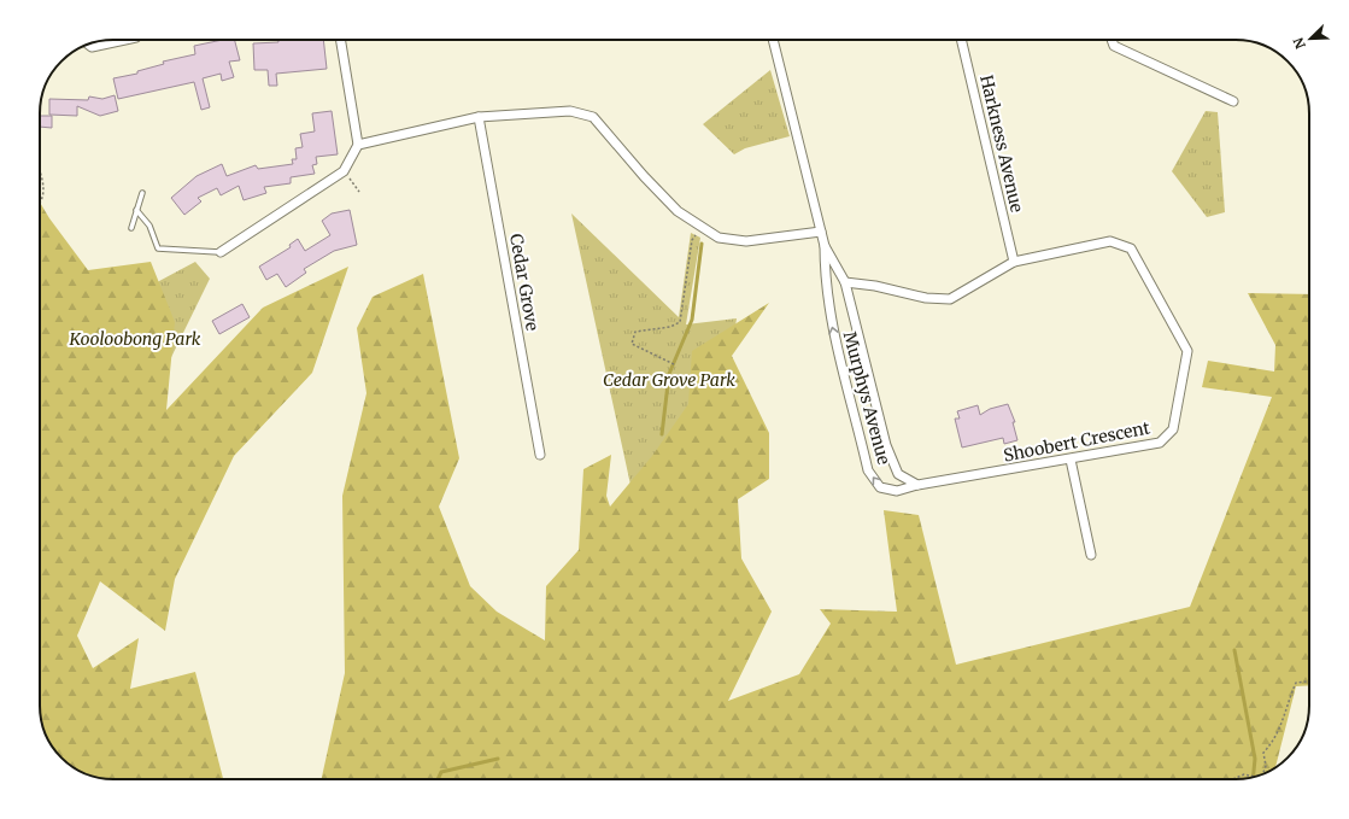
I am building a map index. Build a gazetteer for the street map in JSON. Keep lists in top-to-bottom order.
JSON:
{
  "streets": {
    "street": [
      "Harkness Avenue",
      "Cedar Grove",
      "Murphys Avenue",
      "Shoobert Crescent"
    ]
  },
  "crossings": [
    ["Harkness Avenue", "Shoobert Crescent"],
    ["Murphys Avenue", "Shoobert Crescent"]
  ],
  "parks": ["Kooloobong Park", "Cedar Grove Park"],
  "north": "bottom left"
}
